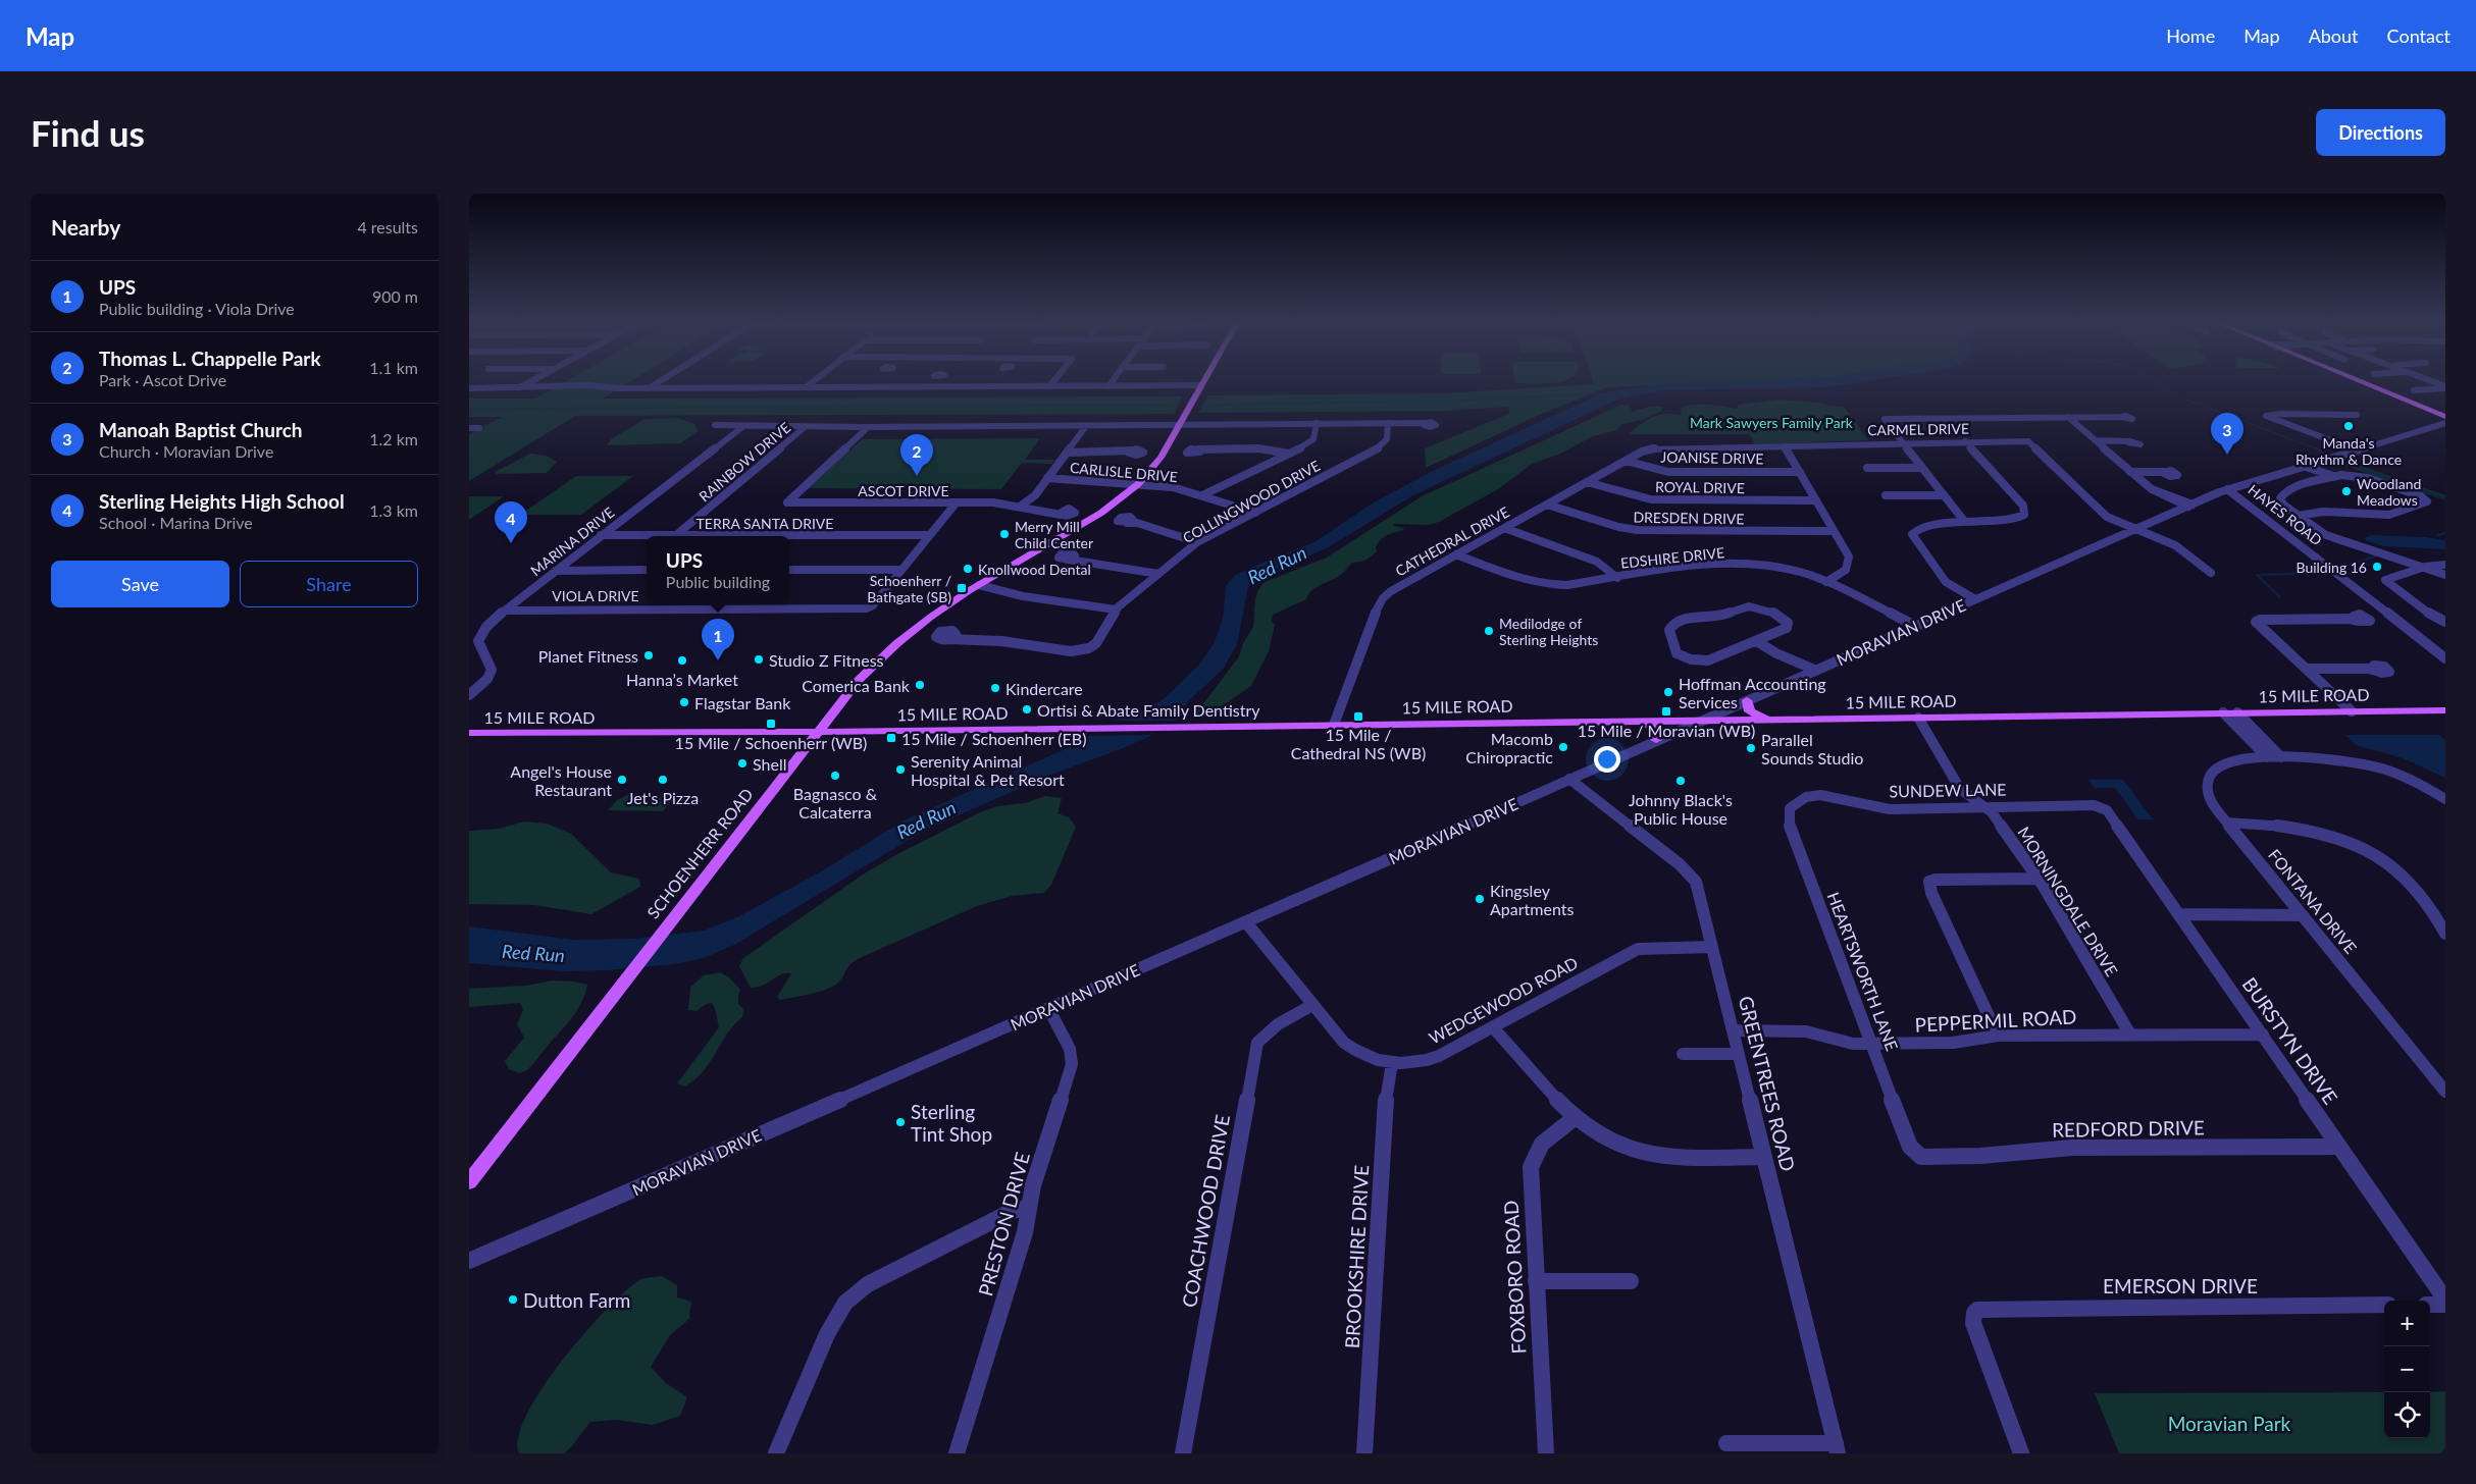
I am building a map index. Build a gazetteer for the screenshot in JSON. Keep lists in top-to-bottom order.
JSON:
{
  "streets": {
    "main road": ["15 MILE ROAD", "SCHOENHERR ROAD"],
    "street": [
      "CARMEL DRIVE",
      "JOANISE DRIVE",
      "RAINBOW DRIVE",
      "CARLISLE DRIVE",
      "ROYAL DRIVE",
      "ASCOT DRIVE",
      "COLLINGWOOD DRIVE",
      "HAYES ROAD",
      "DRESDEN DRIVE",
      "TERRA SANTA DRIVE",
      "MARINA DRIVE",
      "CATHEDRAL DRIVE",
      "EDSHIRE DRIVE",
      "VIOLA DRIVE",
      "MORAVIAN DRIVE",
      "SUNDEW LANE",
      "MORNINGDALE DRIVE",
      "FONTANA DRIVE",
      "HEARTSWORTH LANE",
      "WEDGEWOOD ROAD",
      "PEPPERMIL ROAD",
      "BURSTYN DRIVE",
      "GREENTREES ROAD",
      "REDFORD DRIVE",
      "COACHWOOD DRIVE",
      "PRESTON DRIVE",
      "BROOKSHIRE DRIVE",
      "FOXBORO ROAD",
      "EMERSON DRIVE"
    ]
  },
  "crossings": [
    ["CARMEL DRIVE", "CATHEDRAL DRIVE"],
    ["CARMEL DRIVE", "MORAVIAN DRIVE"],
    ["JOANISE DRIVE", "CATHEDRAL DRIVE"],
    ["RAINBOW DRIVE", "TERRA SANTA DRIVE"],
    ["CARLISLE DRIVE", "COLLINGWOOD DRIVE"],
    ["CARLISLE DRIVE", "SCHOENHERR ROAD"],
    ["ROYAL DRIVE", "CATHEDRAL DRIVE"],
    ["HAYES ROAD", "MORAVIAN DRIVE"],
    ["DRESDEN DRIVE", "CATHEDRAL DRIVE"],
    ["TERRA SANTA DRIVE", "MARINA DRIVE"],
    ["MARINA DRIVE", "VIOLA DRIVE"],
    ["CATHEDRAL DRIVE", "EDSHIRE DRIVE"],
    ["CATHEDRAL DRIVE", "15 MILE ROAD"],
    ["EDSHIRE DRIVE", "MORAVIAN DRIVE"],
    ["MORAVIAN DRIVE", "15 MILE ROAD"],
    ["MORAVIAN DRIVE", "WEDGEWOOD ROAD"],
    ["MORAVIAN DRIVE", "GREENTREES ROAD"],
    ["MORAVIAN DRIVE", "PRESTON DRIVE"],
    ["15 MILE ROAD", "SCHOENHERR ROAD"],
    ["15 MILE ROAD", "MORNINGDALE DRIVE"],
    ["SUNDEW LANE", "MORNINGDALE DRIVE"],
    ["SUNDEW LANE", "HEARTSWORTH LANE"],
    ["SUNDEW LANE", "BURSTYN DRIVE"],
    ["MORNINGDALE DRIVE", "PEPPERMIL ROAD"],
    ["HEARTSWORTH LANE", "PEPPERMIL ROAD"],
    ["HEARTSWORTH LANE", "REDFORD DRIVE"],
    ["WEDGEWOOD ROAD", "GREENTREES ROAD"],
    ["WEDGEWOOD ROAD", "COACHWOOD DRIVE"],
    ["WEDGEWOOD ROAD", "BROOKSHIRE DRIVE"],
    ["PEPPERMIL ROAD", "BURSTYN DRIVE"],
    ["PEPPERMIL ROAD", "GREENTREES ROAD"],
    ["BURSTYN DRIVE", "REDFORD DRIVE"]
  ],
  "water": ["Red Run"],
  "parks": ["Mark Sawyers Family Park", "Moravian Park"],
  "places": {
    "other": [
      "Manda's Rhythm & Dance",
      "Woodland Meadows",
      "Merry Mill Child Center",
      "Building 16",
      "Knollwood Dental",
      "Medilodge of Sterling Heights",
      "Planet Fitness",
      "Studio Z Fitness",
      "Hanna’s Market",
      "Comerica Bank",
      "Kindercare",
      "Hoffman Accounting Services",
      "Flagstar Bank",
      "Ortisi & Abate Family Dentistry",
      "Macomb Chiropractic",
      "Parallel Sounds Studio",
      "Shell",
      "Serenity Animal Hospital & Pet Resort",
      "Bagnasco & Calcaterra",
      "Angel's House Restaurant",
      "Jet's Pizza",
      "Johnny Black's Public House",
      "Kingsley Apartments",
      "Sterling Tint Shop",
      "Dutton Farm"
    ],
    "transit": [
      "Schoenherr / Bathgate (SB)",
      "15 Mile / Moravian (WB)",
      "15 Mile / Cathedral NS (WB)",
      "15 Mile / Schoenherr (WB)",
      "15 Mile / Schoenherr (EB)"
    ]
  },
  "page": {
    "header": "Map",
    "nav": [
      "Home",
      "Map",
      "About",
      "Contact"
    ],
    "buttons": [
      "Directions",
      ["Save", "Share"]
    ],
    "title": "Find us",
    "heading": ["Nearby", "4 results"],
    "list": [
      {
        "mark": "1",
        "name": "UPS",
        "note": "Public building · Viola Drive",
        "value": "900 m"
      },
      {
        "mark": "2",
        "name": "Thomas L. Chappelle Park",
        "note": "Park · Ascot Drive",
        "value": "1.1 km"
      },
      {
        "mark": "3",
        "name": "Manoah Baptist Church",
        "note": "Church · Moravian Drive",
        "value": "1.2 km"
      },
      {
        "mark": "4",
        "name": "Sterling Heights High School",
        "note": "School · Marina Drive",
        "value": "1.3 km"
      }
    ],
    "pins": [
      "3",
      "2",
      "4",
      "1"
    ],
    "popup": ["UPS", "Public building"],
    "map_buttons": ["+", "−"]
  }
}
